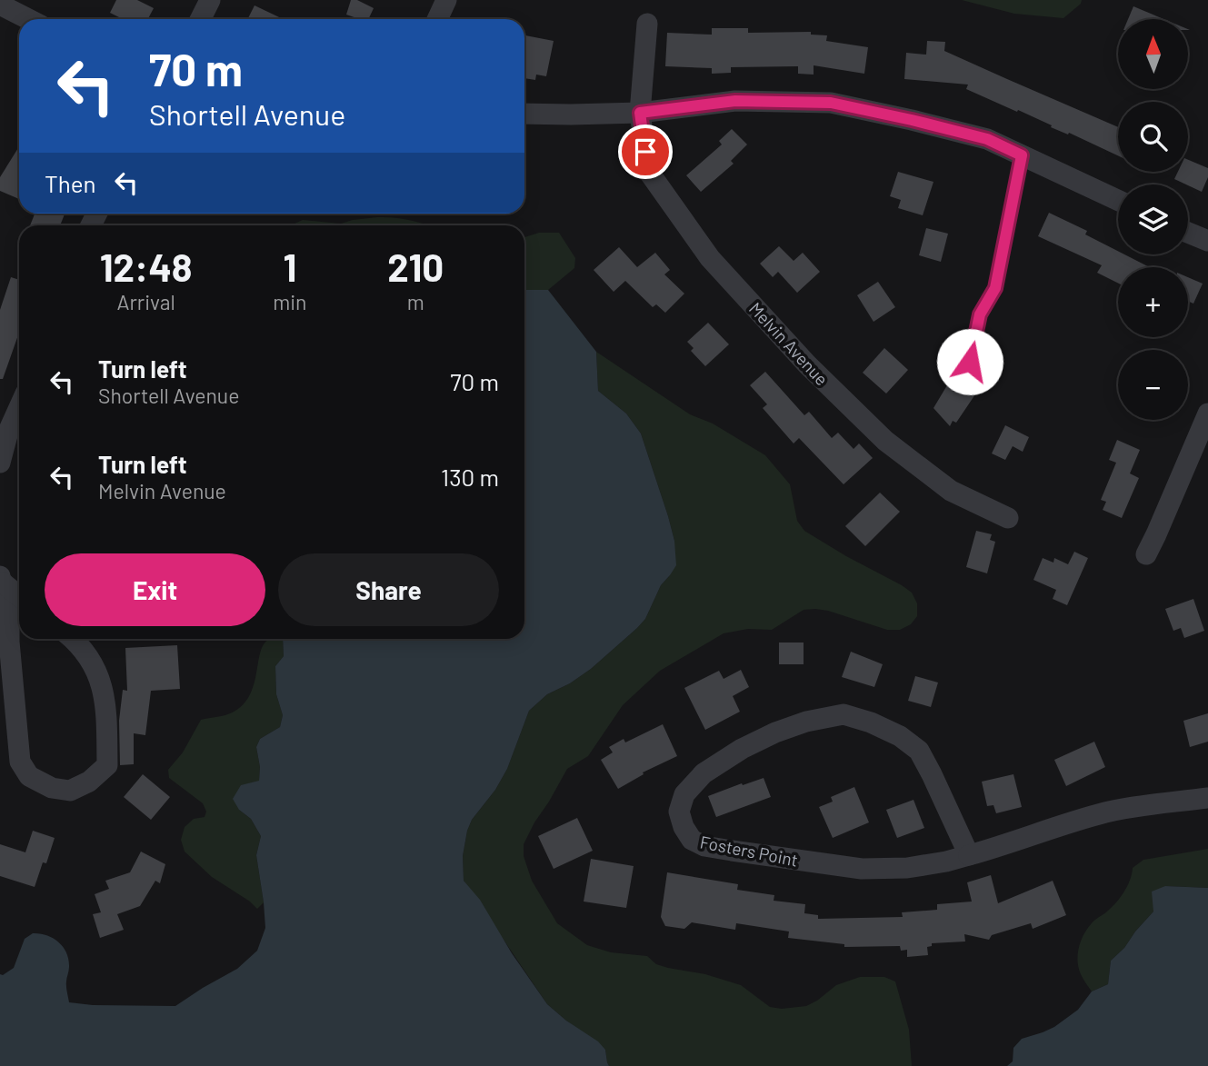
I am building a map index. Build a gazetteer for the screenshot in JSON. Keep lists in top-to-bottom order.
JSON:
{
  "streets": {
    "street": ["Melvin Avenue", "Fosters Point"]
  },
  "north": "top",
  "page": {
    "map_buttons": ["+", "−"],
    "turn": ["70 m", "Shortell Avenue"],
    "then": "Then",
    "eta": [
      "12:48",
      "Arrival",
      "1",
      "min",
      "210",
      "m"
    ],
    "list": [
      {
        "name": "Turn left",
        "note": "Shortell Avenue",
        "value": "70 m"
      },
      {
        "name": "Turn left",
        "note": "Melvin Avenue",
        "value": "130 m"
      }
    ],
    "buttons": ["Exit", "Share"]
  }
}
